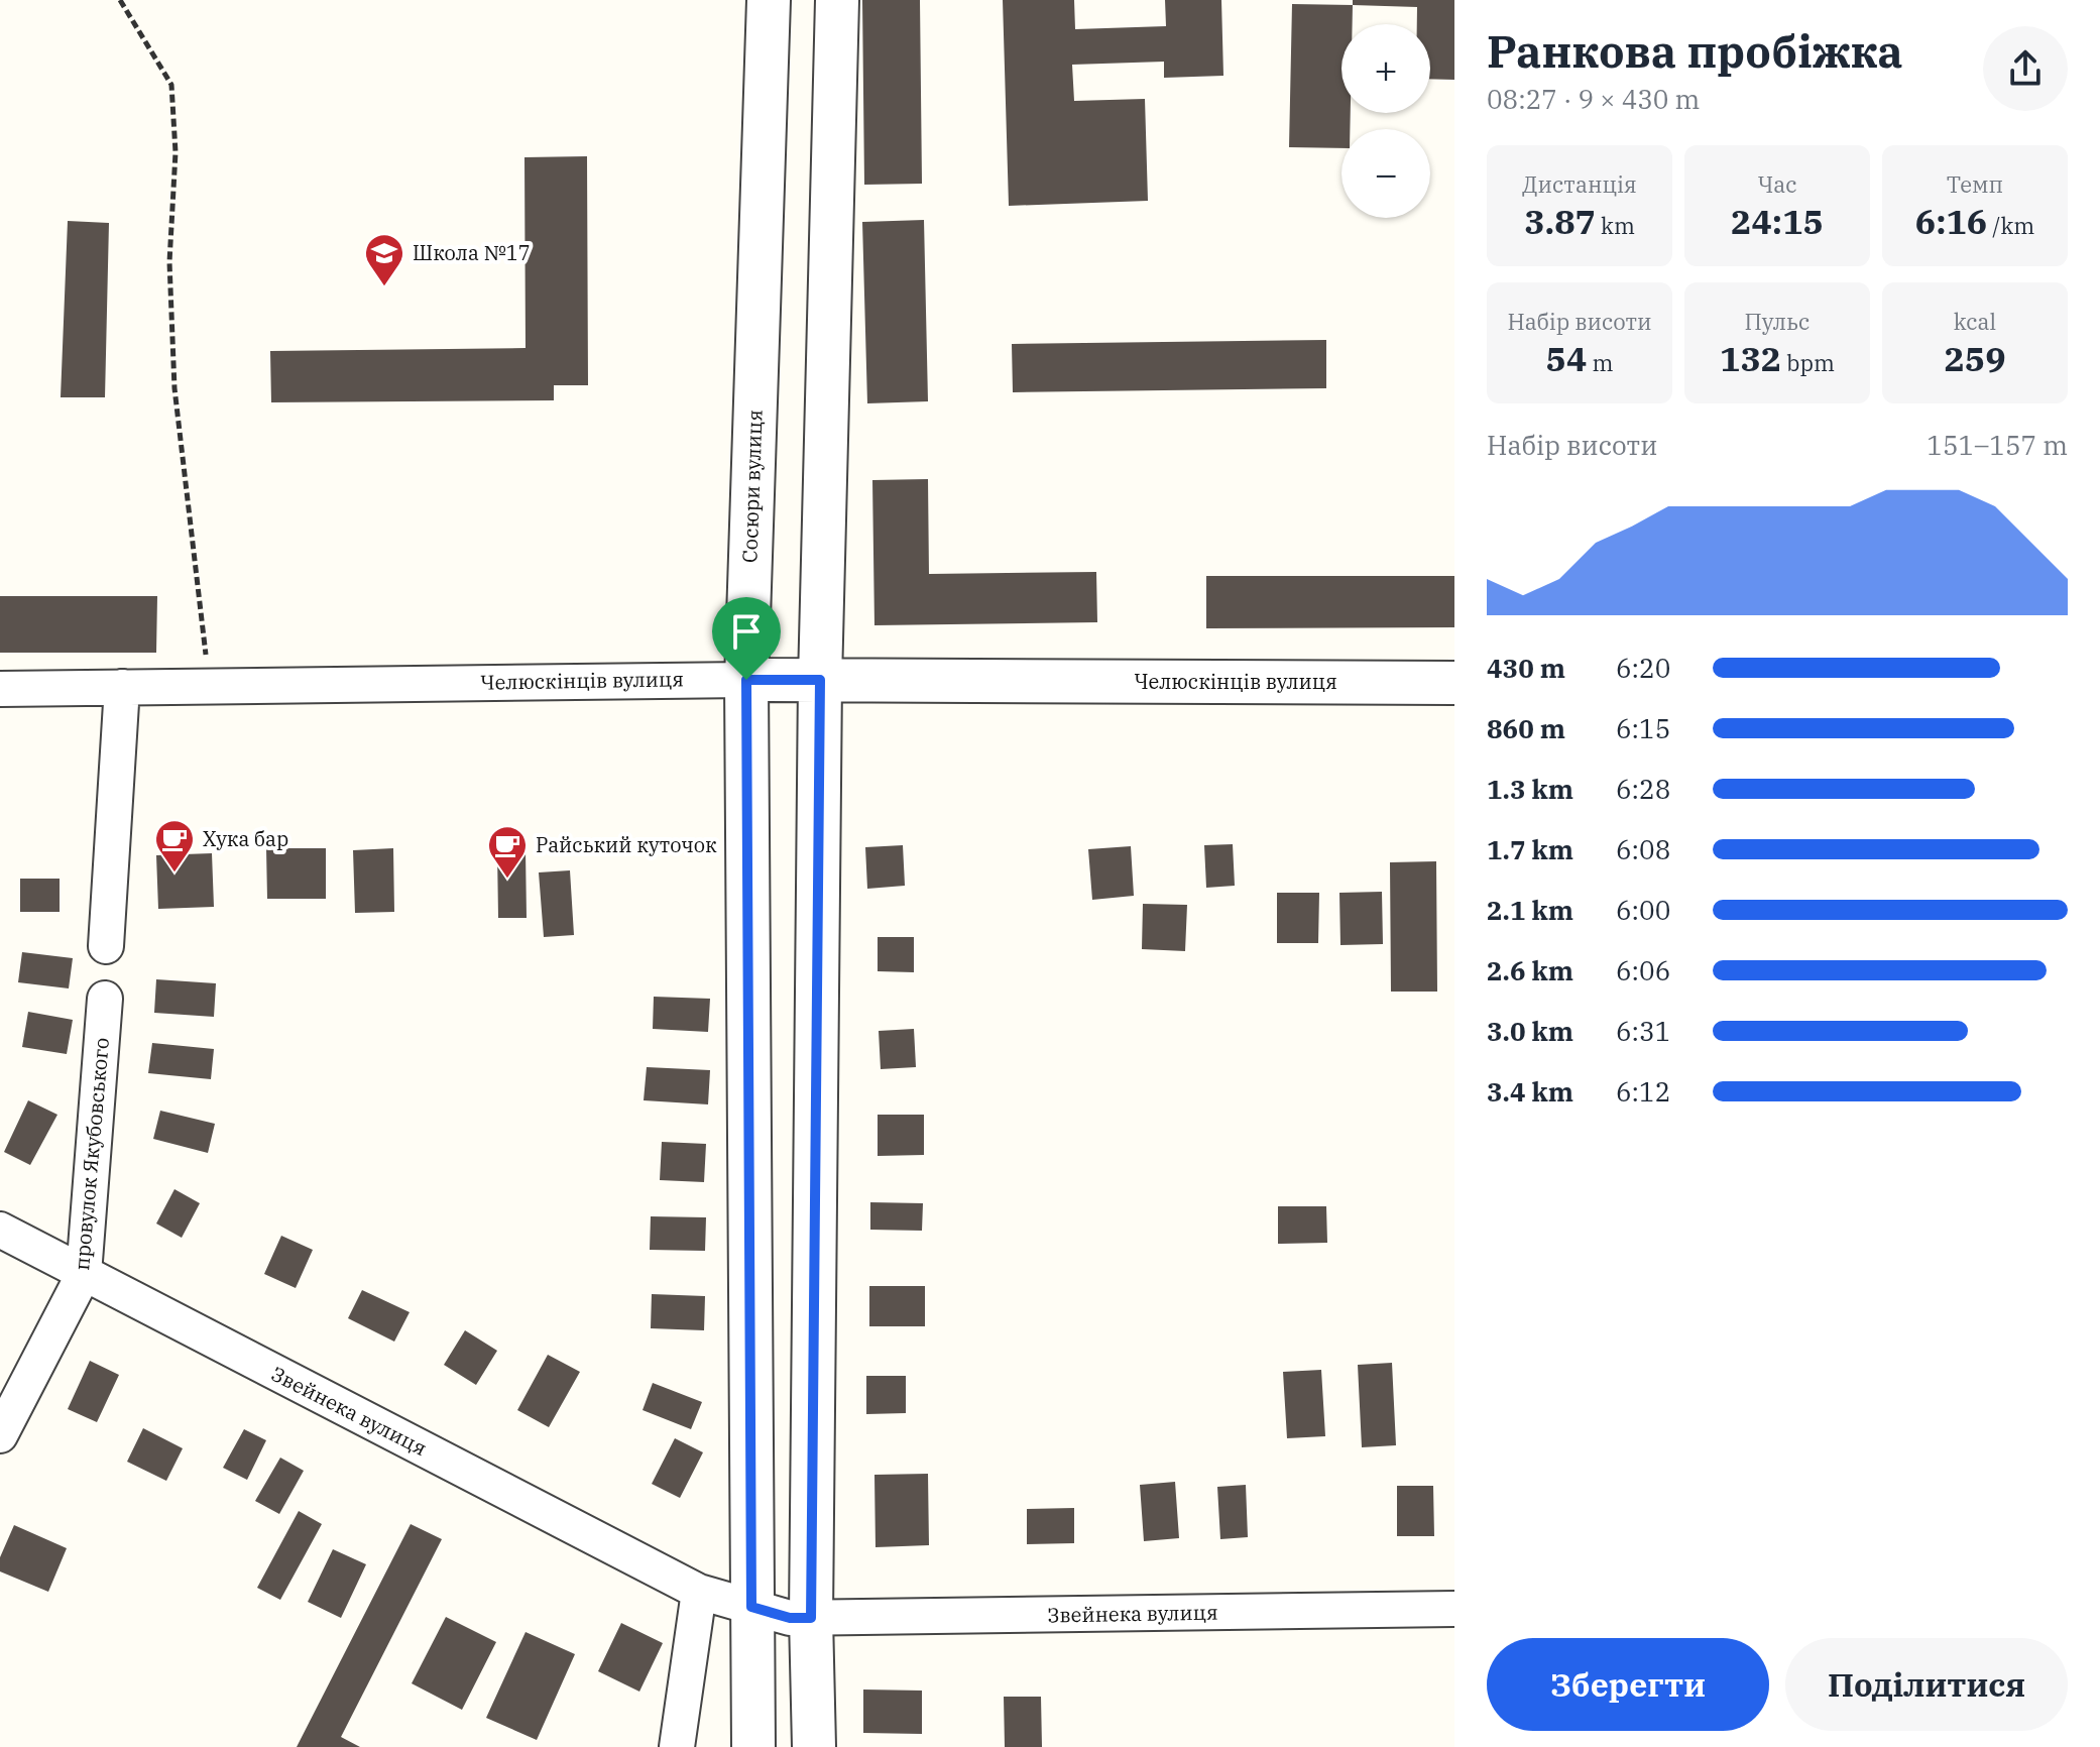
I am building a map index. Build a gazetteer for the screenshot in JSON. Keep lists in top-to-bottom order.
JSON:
{
  "streets": {
    "street": [
      "Сосюри вулиця",
      "Челюскінців вулиця",
      "провулок Якубовського",
      "Звейнека вулиця"
    ]
  },
  "crossings": [
    ["Сосюри вулиця", "Челюскінців вулиця"],
    ["Сосюри вулиця", "Звейнека вулиця"],
    ["провулок Якубовського", "Звейнека вулиця"]
  ],
  "places": {
    "school or university": ["Школа №17"],
    "cafe": ["Хука бар", "Райський куточок"]
  },
  "page": {
    "heading": ["Ранкова пробіжка", "08:27 · 9 × 430 m"],
    "map_buttons": ["+", "−"],
    "stats": [
      ["Дистанція", "3.87 km"],
      ["Час", "24:15"],
      ["Темп", "6:16 /km"],
      ["Набір висоти", "54 m"],
      ["Пульс", "132 bpm"],
      ["kcal", "259"]
    ],
    "chart": ["Набір висоти", "151–157 m"],
    "list": [
      {
        "name": "430 m",
        "note": "6:20"
      },
      {
        "name": "860 m",
        "note": "6:15"
      },
      {
        "name": "1.3 km",
        "note": "6:28"
      },
      {
        "name": "1.7 km",
        "note": "6:08"
      },
      {
        "name": "2.1 km",
        "note": "6:00"
      },
      {
        "name": "2.6 km",
        "note": "6:06"
      },
      {
        "name": "3.0 km",
        "note": "6:31"
      },
      {
        "name": "3.4 km",
        "note": "6:12"
      }
    ],
    "buttons": ["Зберегти", "Поділитися"]
  }
}
